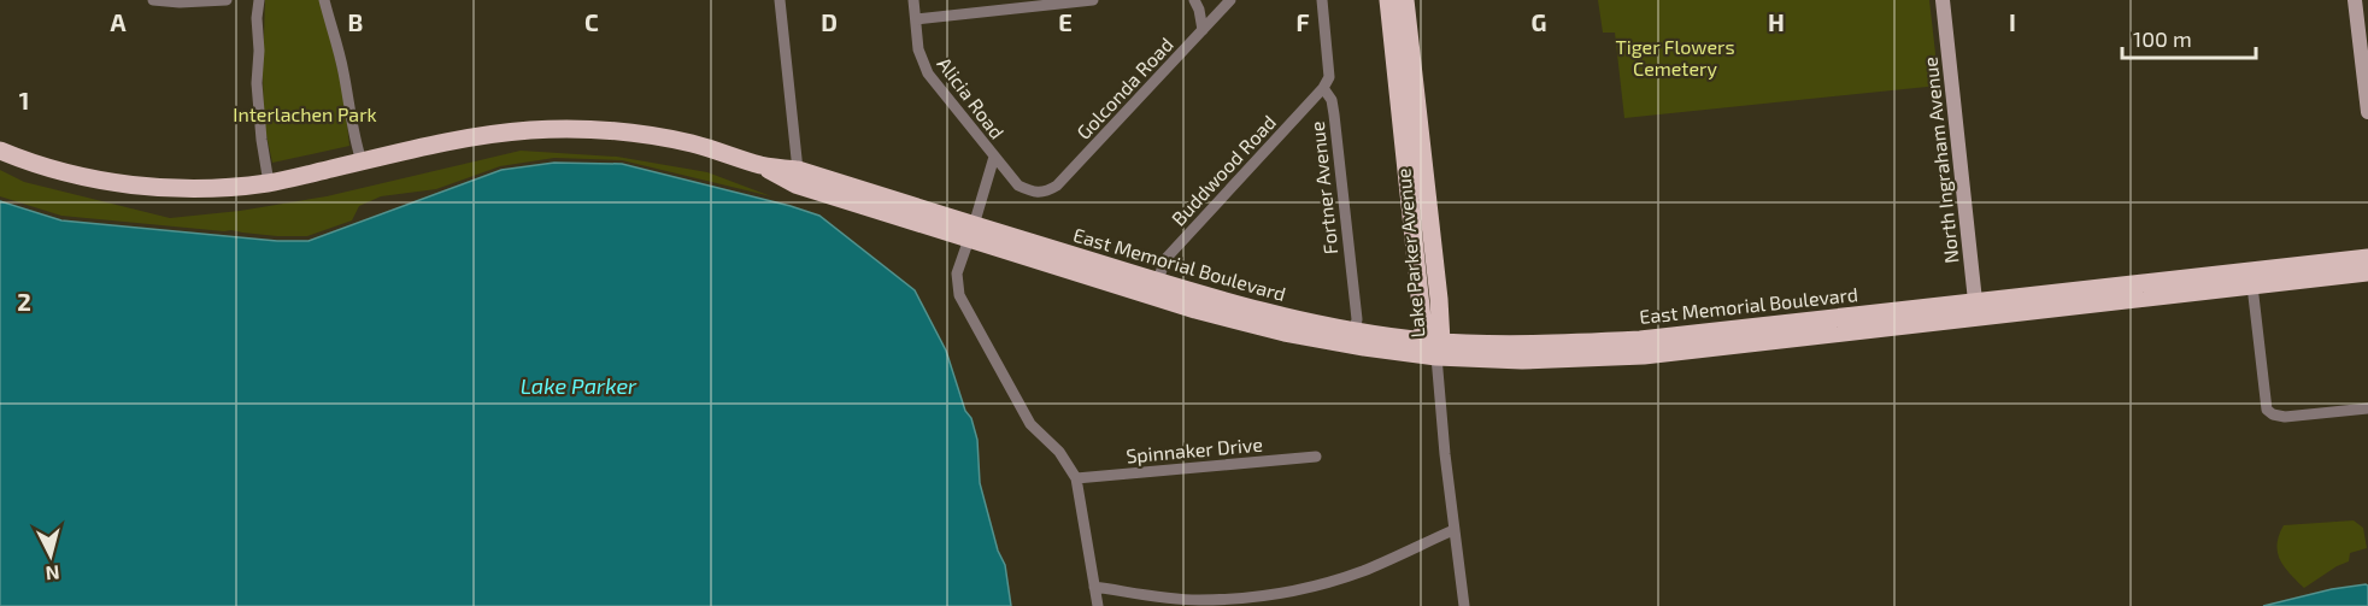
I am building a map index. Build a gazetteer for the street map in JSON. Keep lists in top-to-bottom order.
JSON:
{
  "streets": {
    "main road": ["Lake Parker Avenue", "East Memorial Boulevard"],
    "street": [
      "Golconda Road",
      "Alicia Road",
      "North Ingraham Avenue",
      "Buddwood Road",
      "Fortner Avenue",
      "Spinnaker Drive"
    ]
  },
  "crossings": [
    ["Golconda Road", "Alicia Road"],
    ["North Ingraham Avenue", "East Memorial Boulevard"],
    ["Buddwood Road", "Fortner Avenue"],
    ["Buddwood Road", "East Memorial Boulevard"],
    ["Fortner Avenue", "East Memorial Boulevard"],
    ["Lake Parker Avenue", "East Memorial Boulevard"]
  ],
  "water": ["Lake Parker"],
  "parks": ["Tiger Flowers Cemetery", "Interlachen Park"],
  "scale_bar": "100 m",
  "north": "bottom",
  "grid": {
    "columns": [
      "A",
      "B",
      "C",
      "D",
      "E",
      "F",
      "G",
      "H",
      "I"
    ],
    "rows": ["1", "2"]
  }
}
